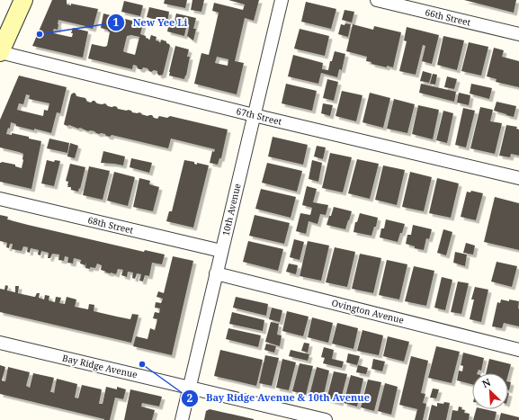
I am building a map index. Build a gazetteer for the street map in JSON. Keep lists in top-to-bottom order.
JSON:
{
  "streets": {
    "street": [
      "66th Street",
      "67th Street",
      "10th Avenue",
      "68th Street",
      "Ovington Avenue",
      "Bay Ridge Avenue"
    ]
  },
  "crossings": [
    ["67th Street", "10th Avenue"],
    ["10th Avenue", "68th Street"],
    ["10th Avenue", "Ovington Avenue"],
    ["10th Avenue", "Bay Ridge Avenue"]
  ],
  "places": ["New Yee Li", "Bay Ridge Avenue & 10th Avenue"],
  "north": "top left"
}
